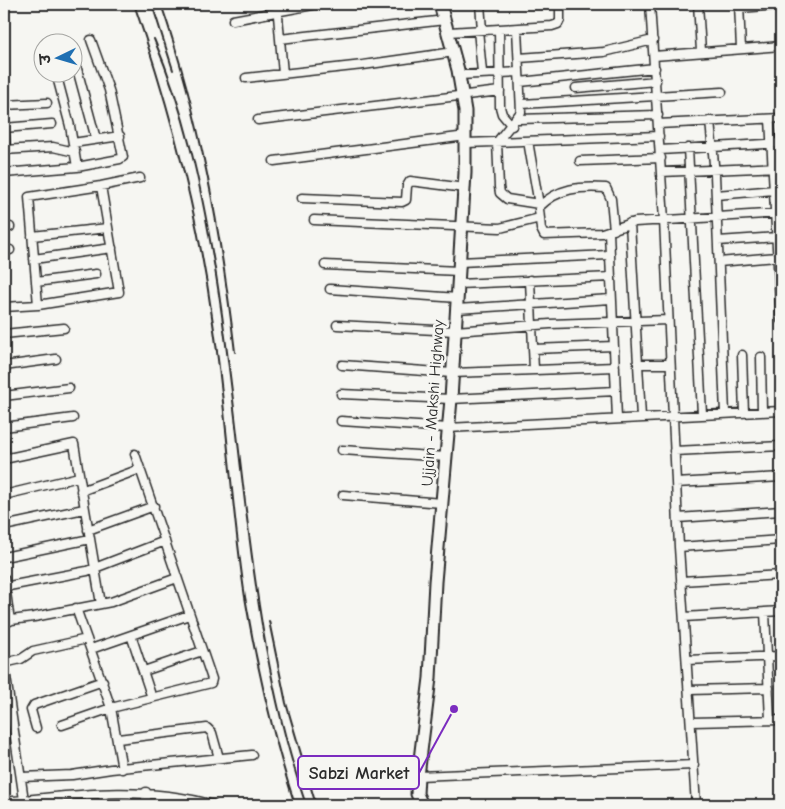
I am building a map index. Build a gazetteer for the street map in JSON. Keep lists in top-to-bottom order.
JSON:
{
  "streets": {
    "main road": ["Ujjain - Makshi Highway"]
  },
  "places": ["Sabzi Market"],
  "north": "left"
}
